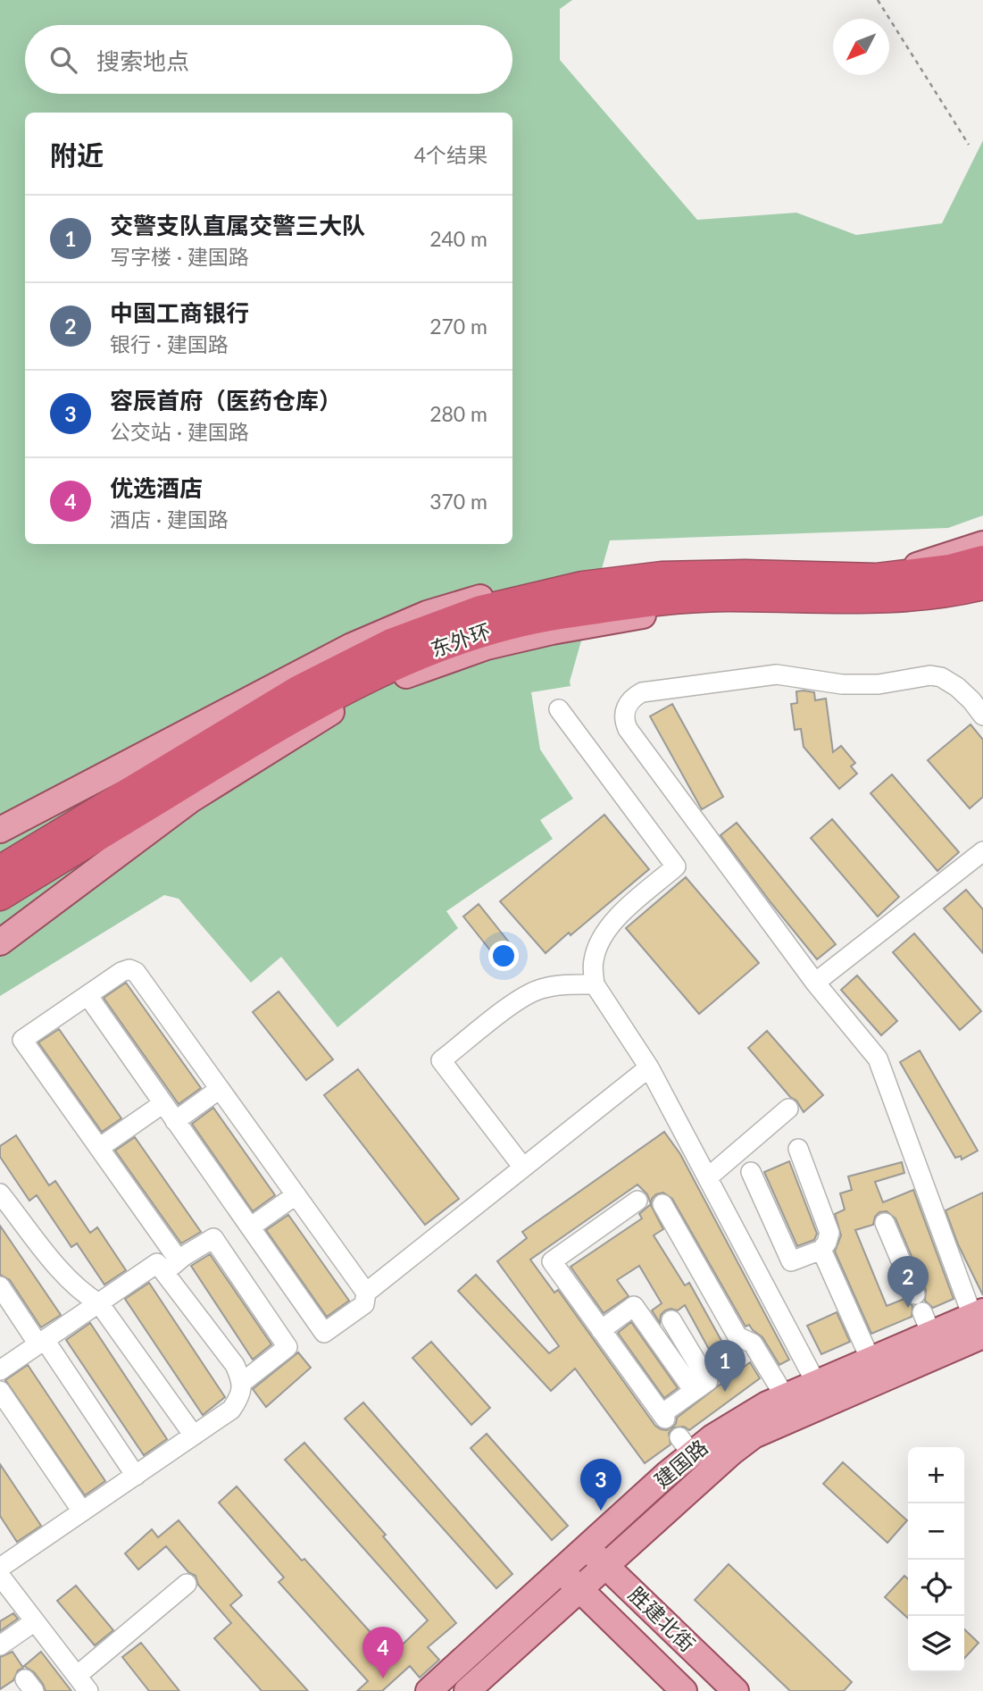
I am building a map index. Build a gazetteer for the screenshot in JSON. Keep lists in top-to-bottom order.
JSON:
{
  "streets": {
    "highway": ["东外环"],
    "main road": ["建国路", "胜建北街"]
  },
  "crossings": [
    ["建国路", "胜建北街"]
  ],
  "north": "bottom left",
  "page": {
    "search": "搜索地点",
    "heading": ["附近", "4个结果"],
    "list": [
      {
        "mark": "1",
        "name": "交警支队直属交警三大队",
        "note": "写字楼 · 建国路",
        "value": "240 m"
      },
      {
        "mark": "2",
        "name": "中国工商银行",
        "note": "银行 · 建国路",
        "value": "270 m"
      },
      {
        "mark": "3",
        "name": "容辰首府（医药仓库）",
        "note": "公交站 · 建国路",
        "value": "280 m"
      },
      {
        "mark": "4",
        "name": "优选酒店",
        "note": "酒店 · 建国路",
        "value": "370 m"
      }
    ],
    "pins": [
      "2",
      "1",
      "3",
      "4"
    ],
    "map_buttons": ["+", "−"]
  }
}
